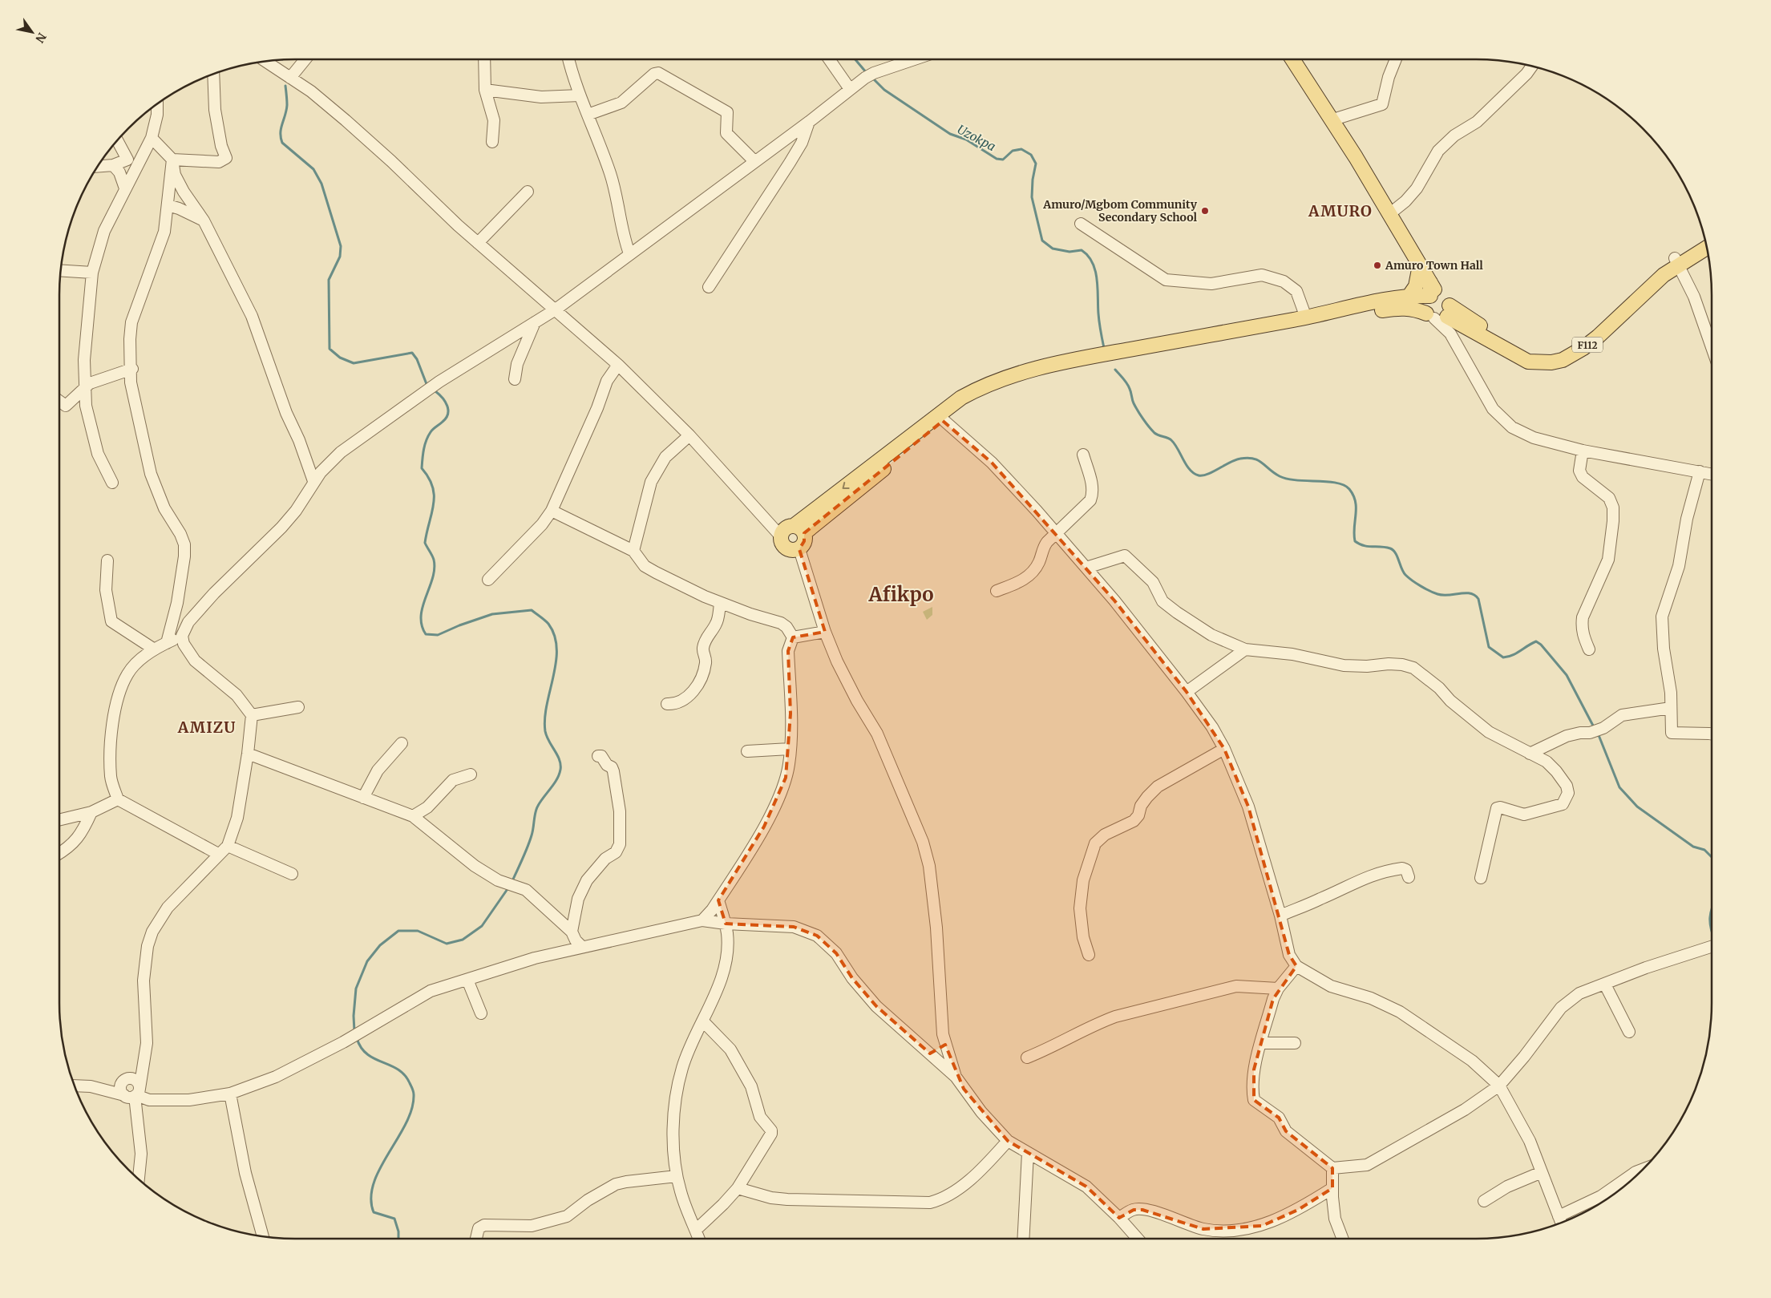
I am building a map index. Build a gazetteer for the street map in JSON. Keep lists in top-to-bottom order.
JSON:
{
  "streets": {
    "main road": ["F112"]
  },
  "districts": ["AMURO", "Afikpo", "AMIZU"],
  "water": ["Uzokpa"],
  "places": ["Amuro/Mgbom Community Secondary School", "Amuro Town Hall"],
  "north": "bottom right"
}
